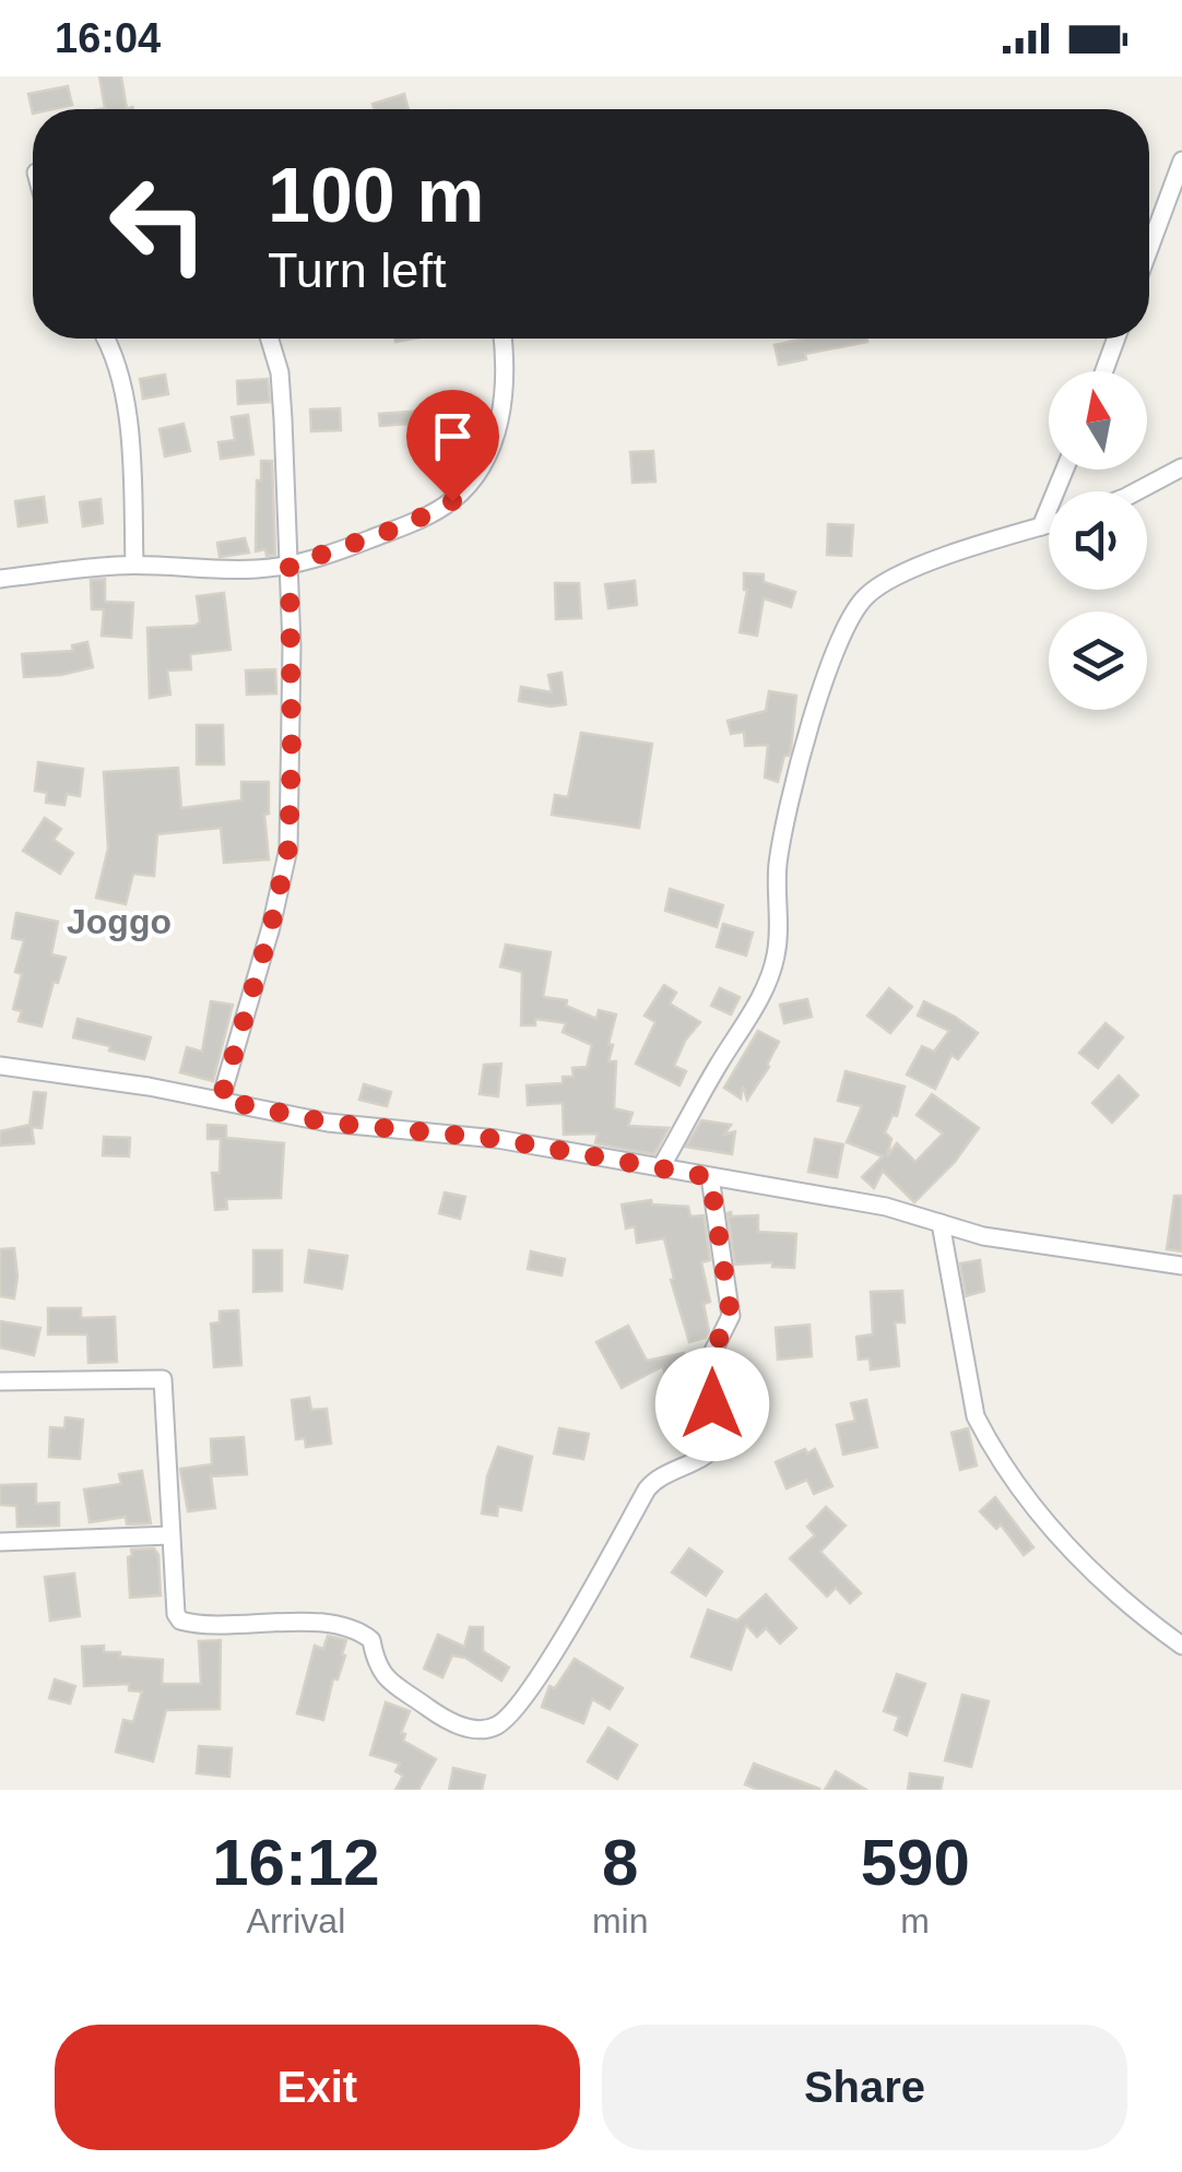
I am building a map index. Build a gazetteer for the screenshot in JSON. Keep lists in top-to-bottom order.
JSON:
{
  "districts": ["Joggo"],
  "north": "top",
  "page": {
    "status": "16:04",
    "turn": ["100 m", "Turn left"],
    "eta": [
      "16:12",
      "Arrival",
      "8",
      "min",
      "590",
      "m"
    ],
    "buttons": ["Exit", "Share"]
  }
}
